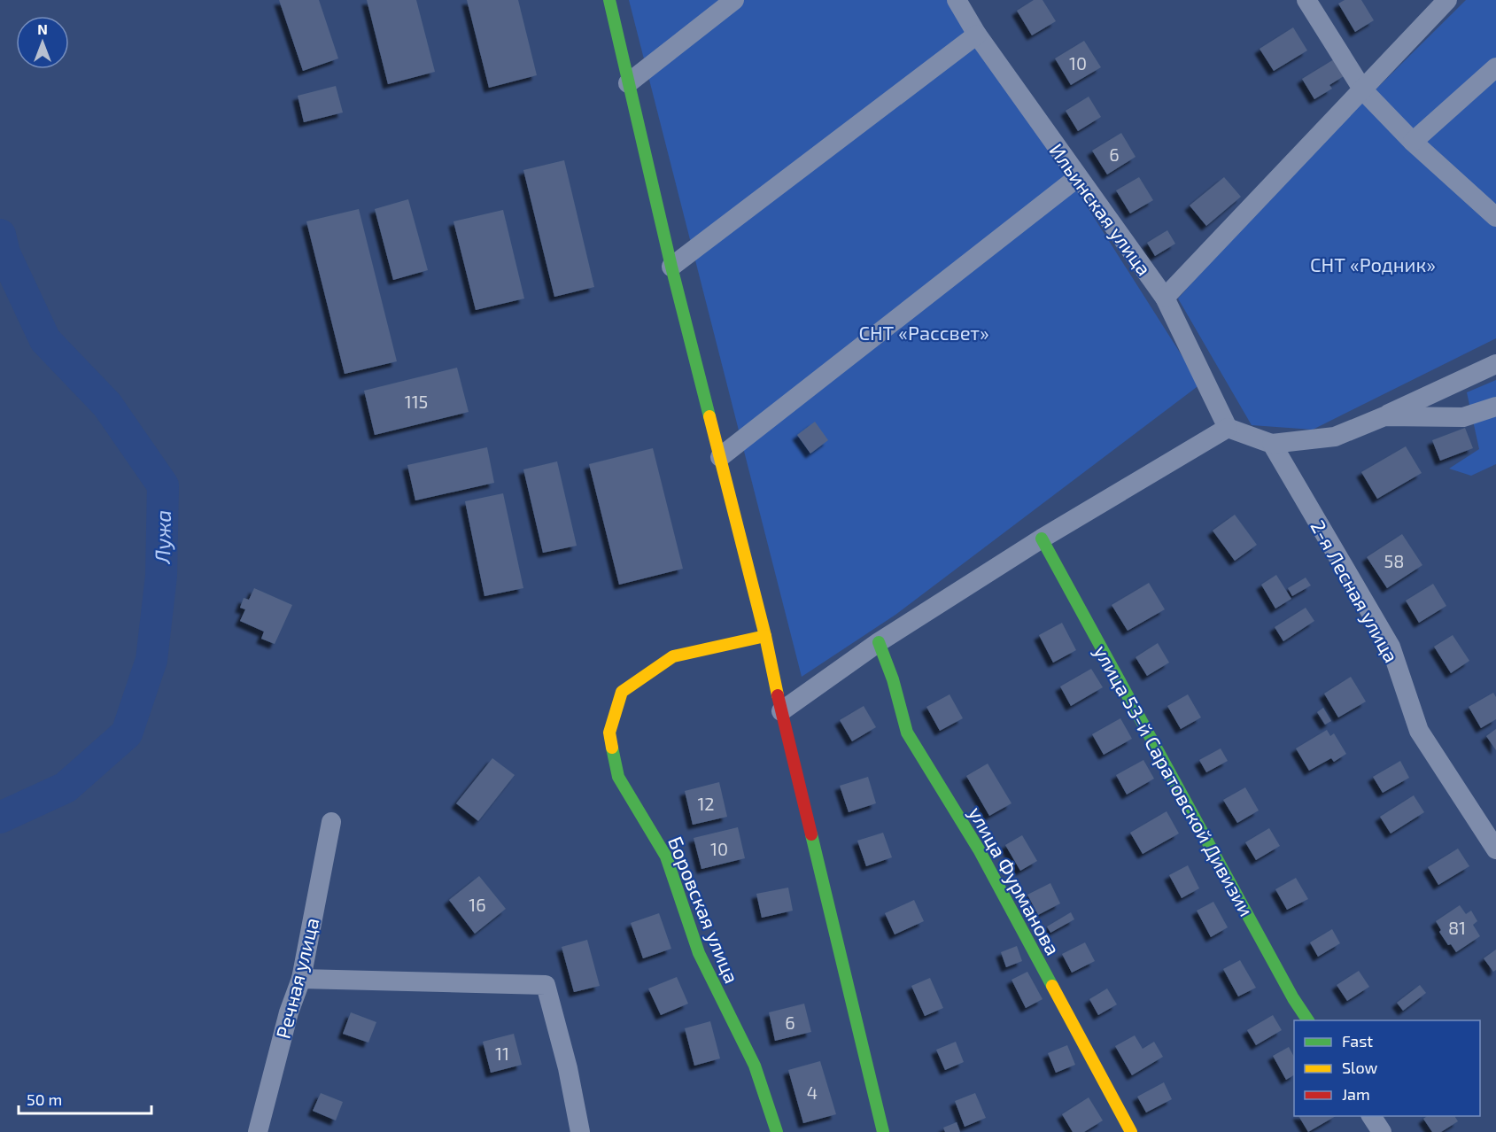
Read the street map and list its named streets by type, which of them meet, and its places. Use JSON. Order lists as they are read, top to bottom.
{
  "streets": {
    "street": [
      "Ильинская улица",
      "2-я Лесная улица",
      "улица 53-й Саратовской Дивизии",
      "улица Фурманова",
      "Боровская улица",
      "Речная улица"
    ]
  },
  "water": ["Лужа"],
  "parks": ["СНТ «Родник»", "СНТ «Рассвет»"],
  "house_numbers": [
    "10",
    "6",
    "115",
    "58",
    "12",
    "10",
    "16",
    "81",
    "6",
    "11",
    "4"
  ],
  "legend": ["Fast", "Slow", "Jam"],
  "scale_bar": "50 m",
  "north": "top"
}
